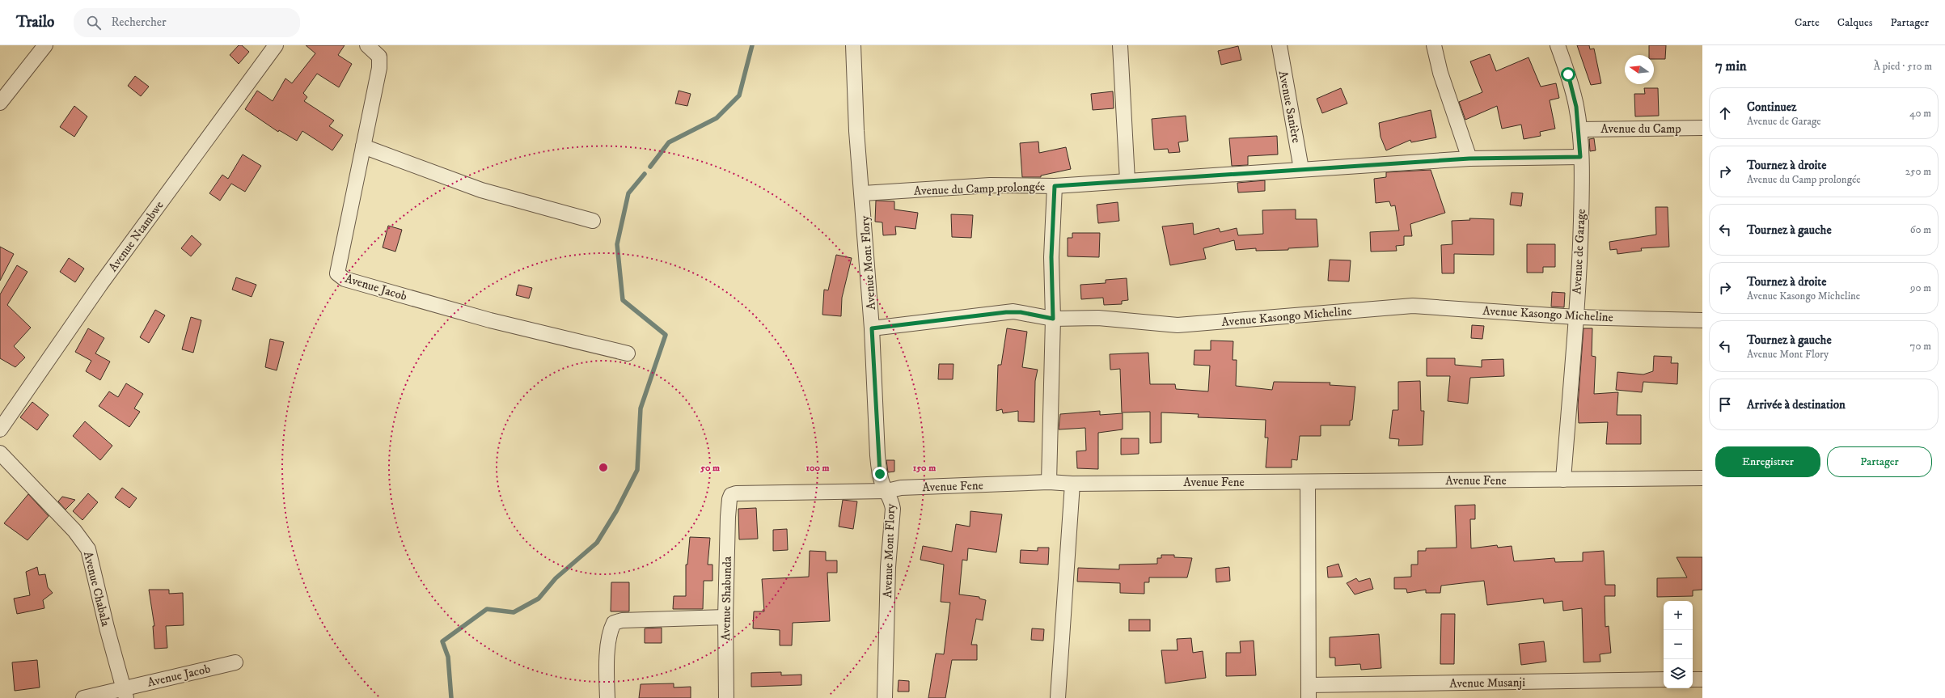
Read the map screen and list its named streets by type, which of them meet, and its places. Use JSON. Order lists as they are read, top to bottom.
{
  "streets": {
    "street": [
      "Avenue Sanière",
      "Avenue du Camp",
      "Avenue du Camp prolongée",
      "Avenue Ntambwe",
      "Avenue de Garage",
      "Avenue Mont Flory",
      "Avenue Jacob",
      "Avenue Kasongo Micheline",
      "Avenue Fene",
      "Avenue Chabala",
      "Avenue Shabunda",
      "Avenue Musanji"
    ]
  },
  "crossings": [
    ["Avenue Sanière", "Avenue du Camp prolongée"],
    ["Avenue du Camp", "Avenue de Garage"],
    ["Avenue du Camp prolongée", "Avenue de Garage"],
    ["Avenue du Camp prolongée", "Avenue Mont Flory"],
    ["Avenue de Garage", "Avenue Kasongo Micheline"],
    ["Avenue de Garage", "Avenue Fene"],
    ["Avenue Mont Flory", "Avenue Kasongo Micheline"],
    ["Avenue Mont Flory", "Avenue Fene"],
    ["Avenue Jacob", "Avenue Chabala"],
    ["Avenue Fene", "Avenue Shabunda"]
  ],
  "north": "left",
  "page": {
    "header": "Trailo",
    "search": "Rechercher",
    "nav": ["Carte", "Calques", "Partager"],
    "heading": ["7 min", "À pied · 510 m"],
    "list": [
      ["Continuez", "Avenue de Garage", "40 m"],
      ["Tournez à droite", "Avenue du Camp prolongée", "250 m"],
      ["Tournez à gauche", "60 m"],
      ["Tournez à droite", "Avenue Kasongo Micheline", "90 m"],
      ["Tournez à gauche", "Avenue Mont Flory", "70 m"],
      "Arrivée à destination"
    ],
    "buttons": ["Enregistrer", "Partager"],
    "map_buttons": ["+", "−"]
  },
  "rings": ["50 m", "100 m", "150 m"]
}
